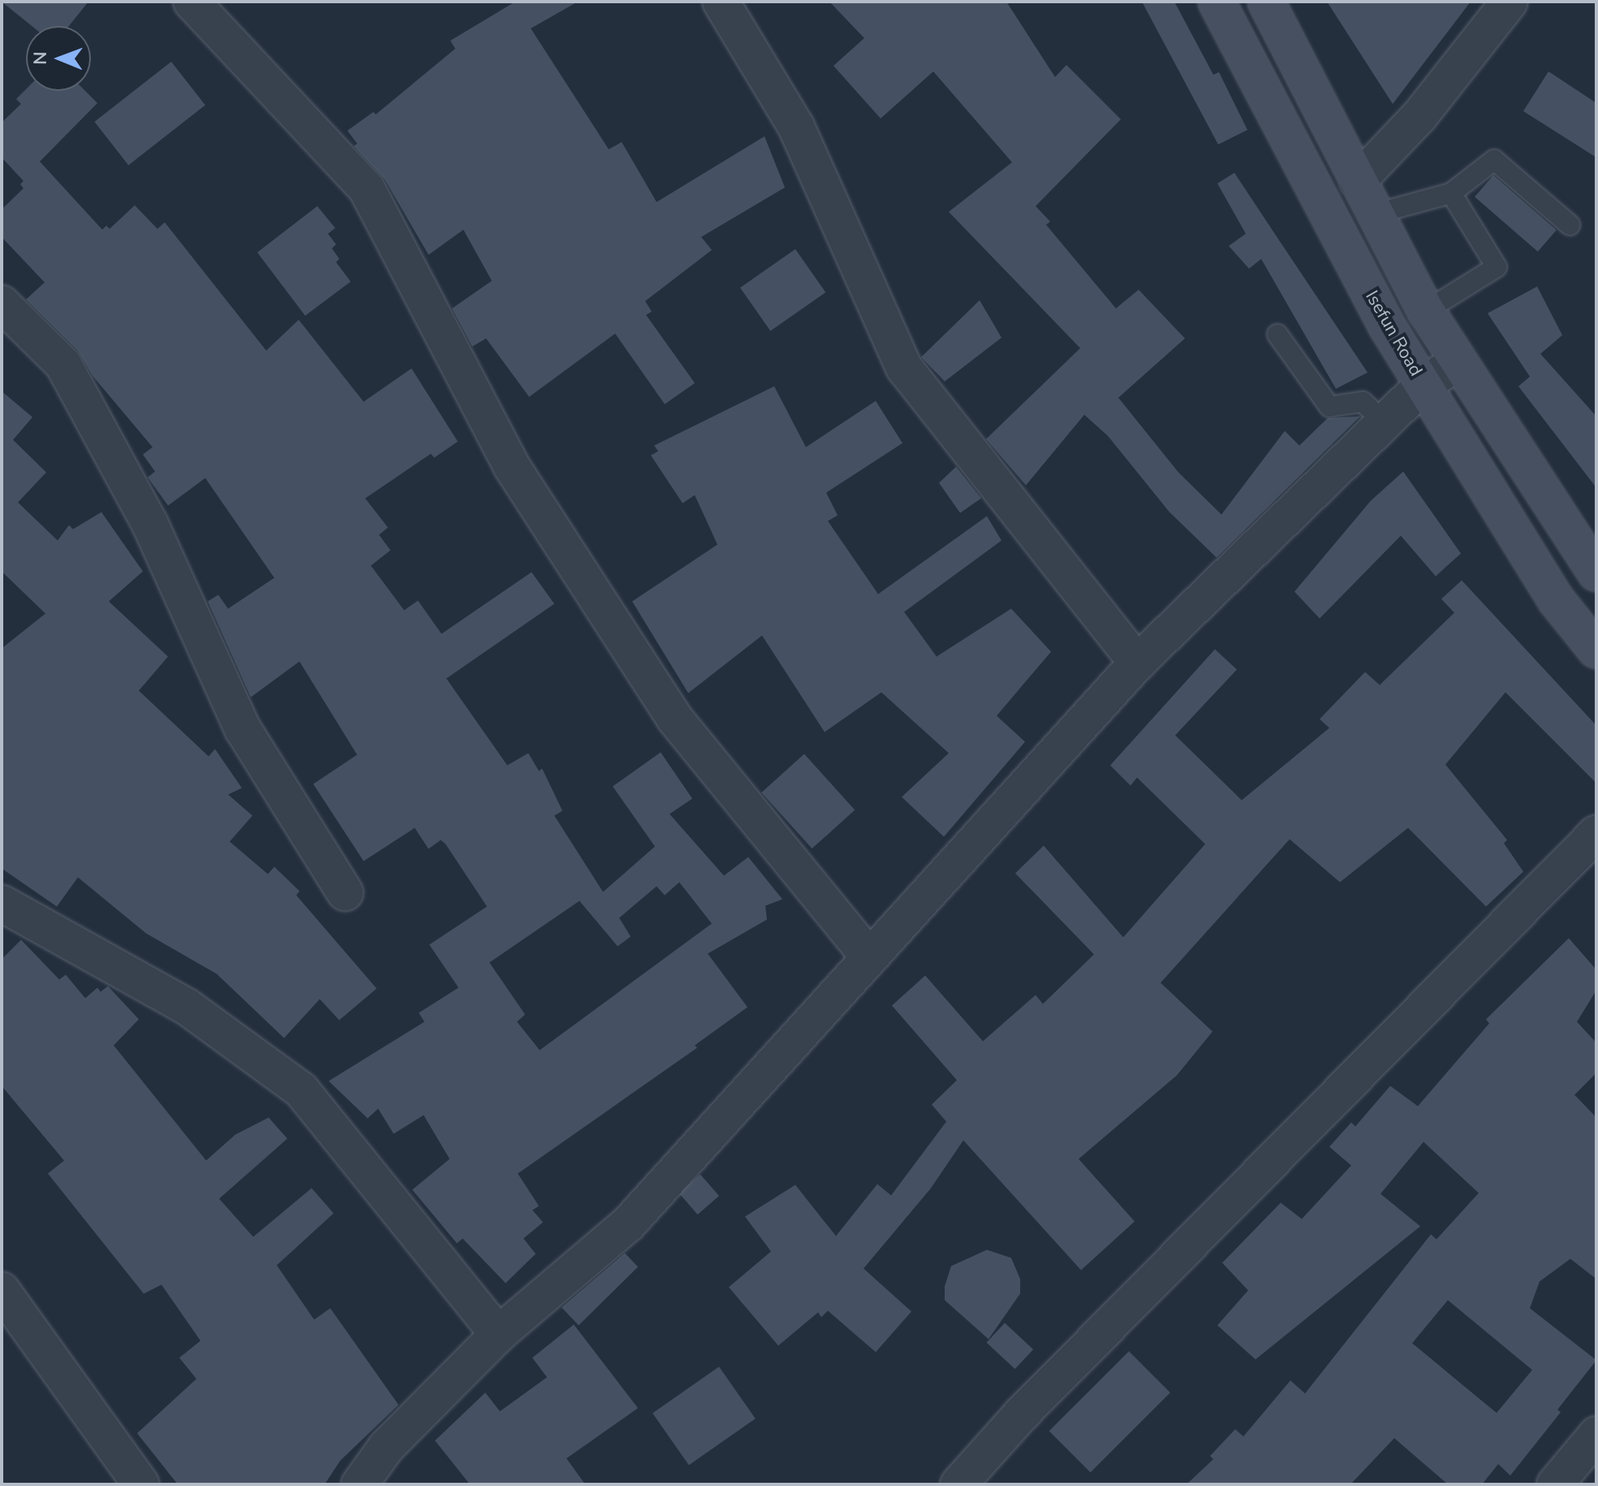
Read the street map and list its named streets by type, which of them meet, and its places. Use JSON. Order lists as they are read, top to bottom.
{
  "streets": {
    "street": ["Isefun Road"]
  },
  "north": "left"
}
